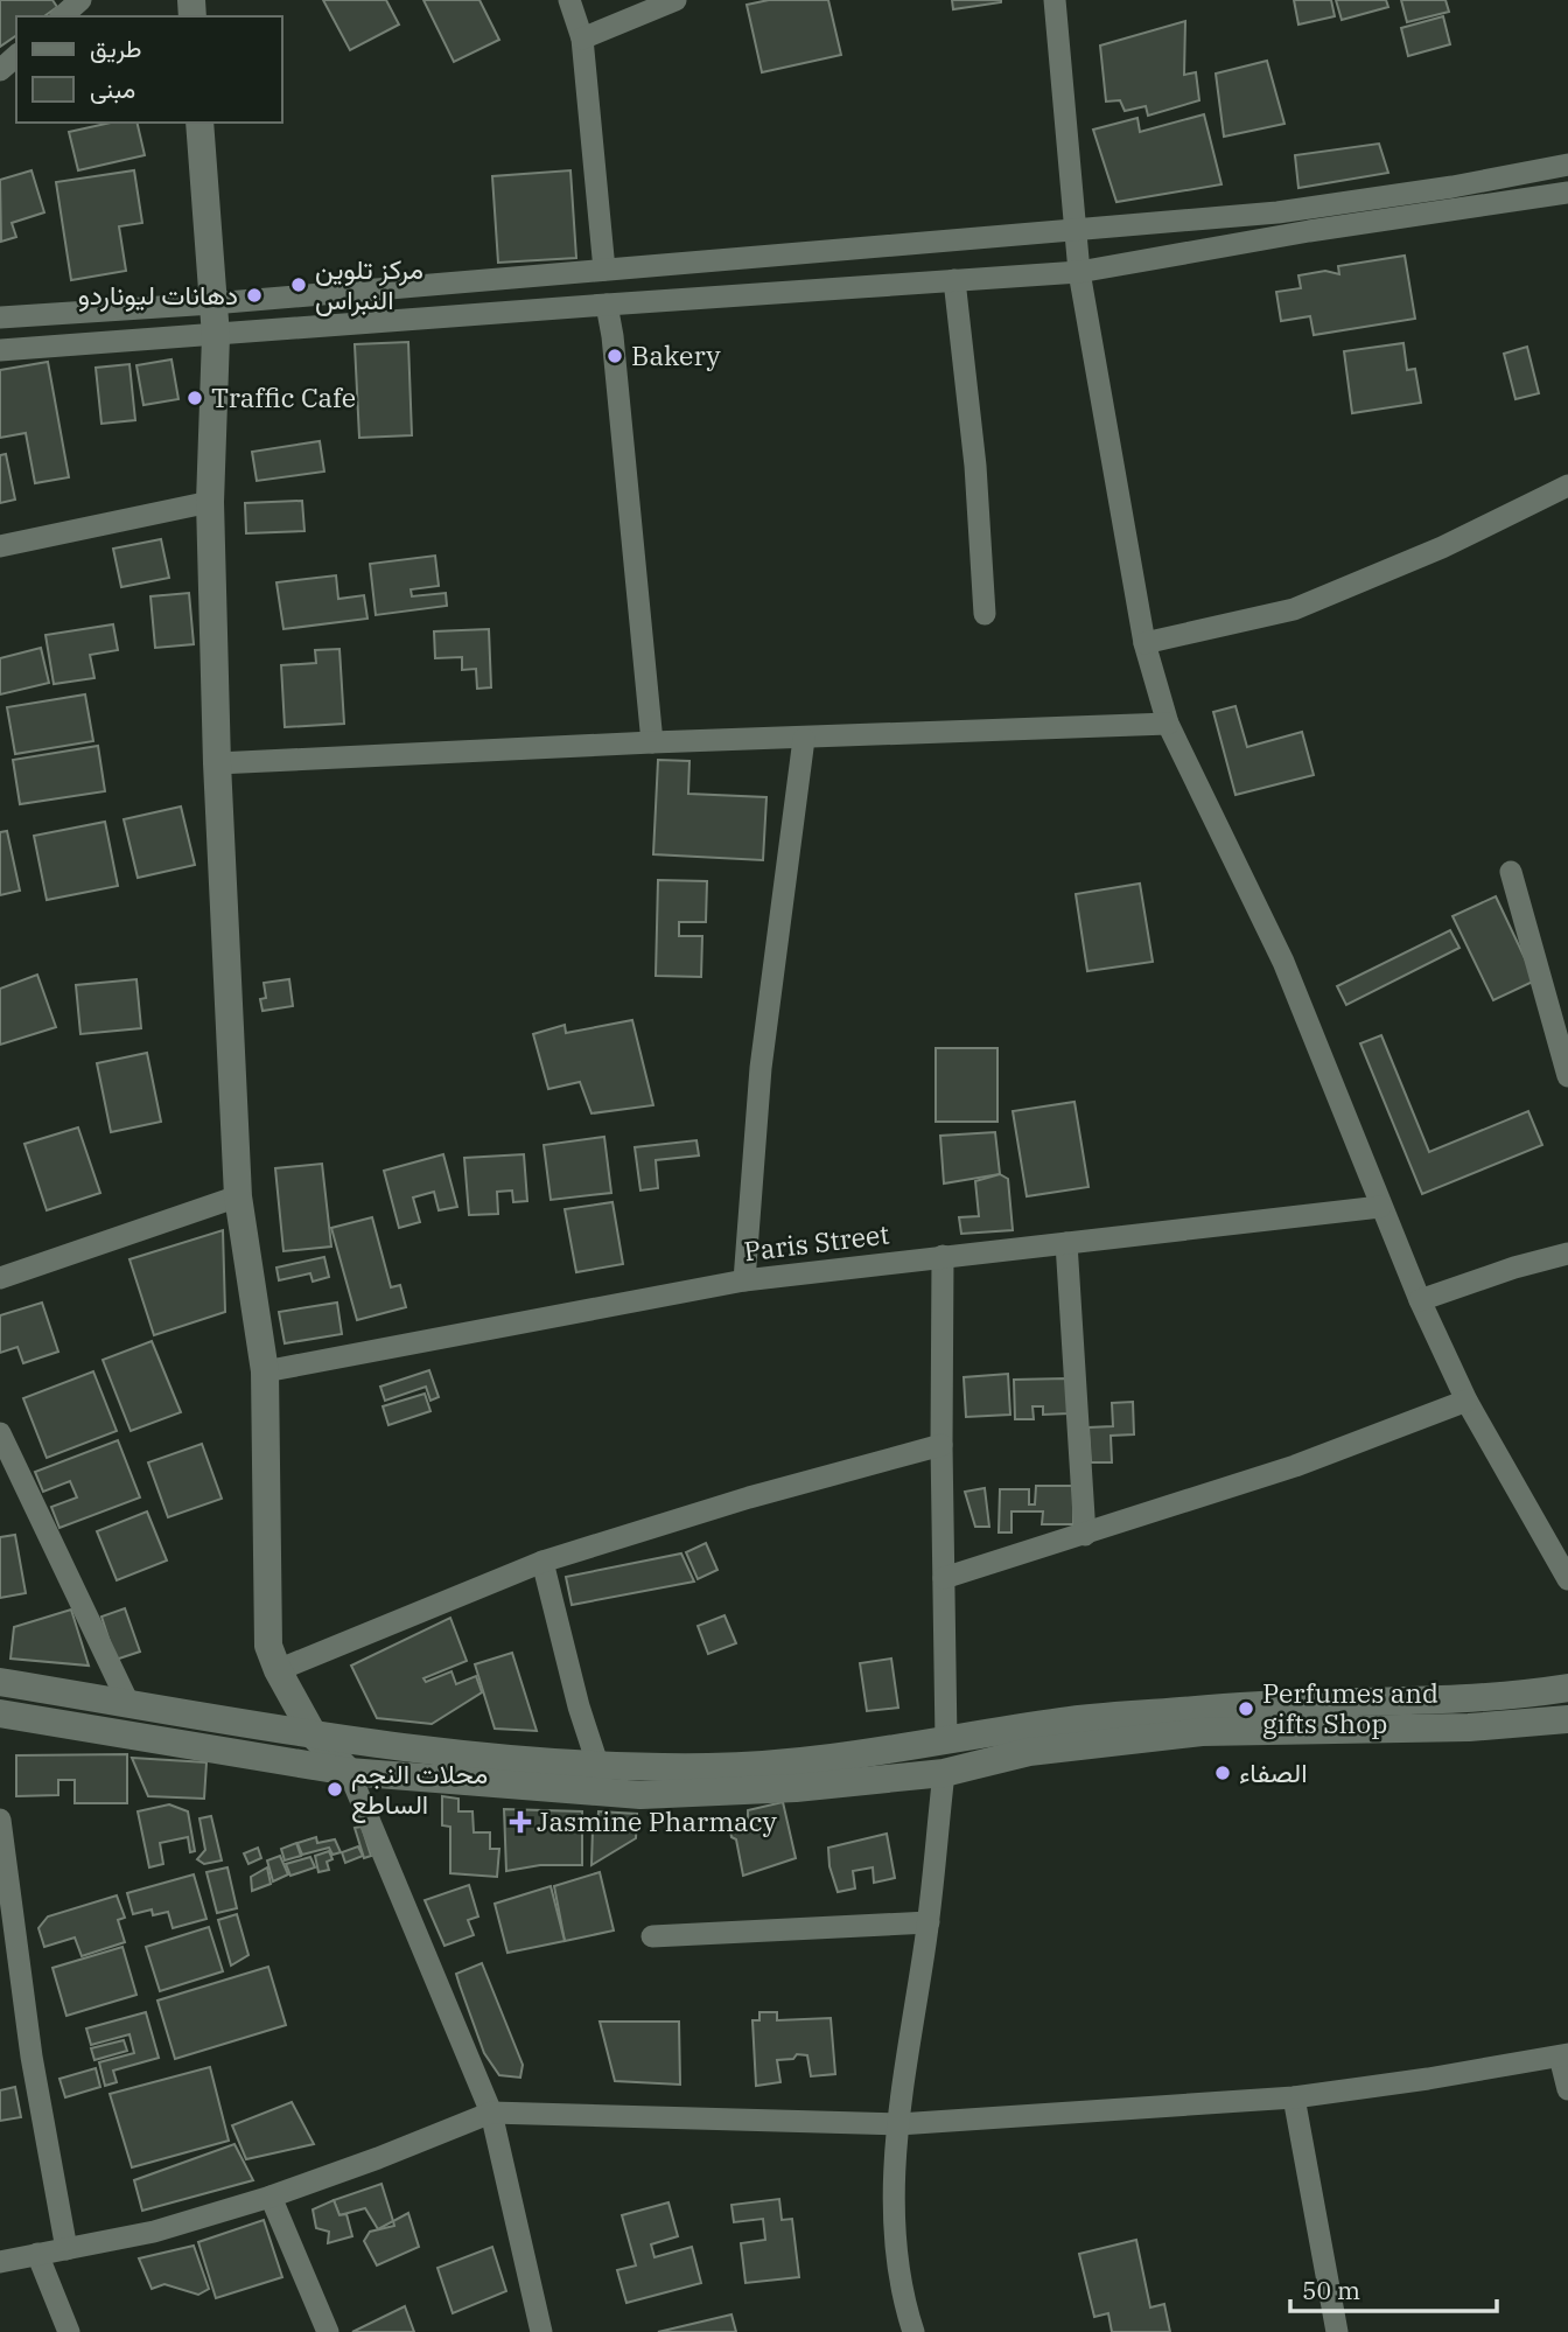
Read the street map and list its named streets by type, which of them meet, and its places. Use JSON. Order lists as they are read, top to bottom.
{
  "streets": {
    "street": ["Paris Street"]
  },
  "places": {
    "other": [
      "مركز تلوين النبراس",
      "دهانات ليوناردو",
      "Bakery",
      "Traffic Cafe",
      "Perfumes and gifts Shop",
      "الصفاء",
      "محلات النجم الساطع"
    ],
    "health": ["Jasmine Pharmacy"]
  },
  "legend": ["طريق", "مبنى"],
  "scale_bar": "50 m"
}
